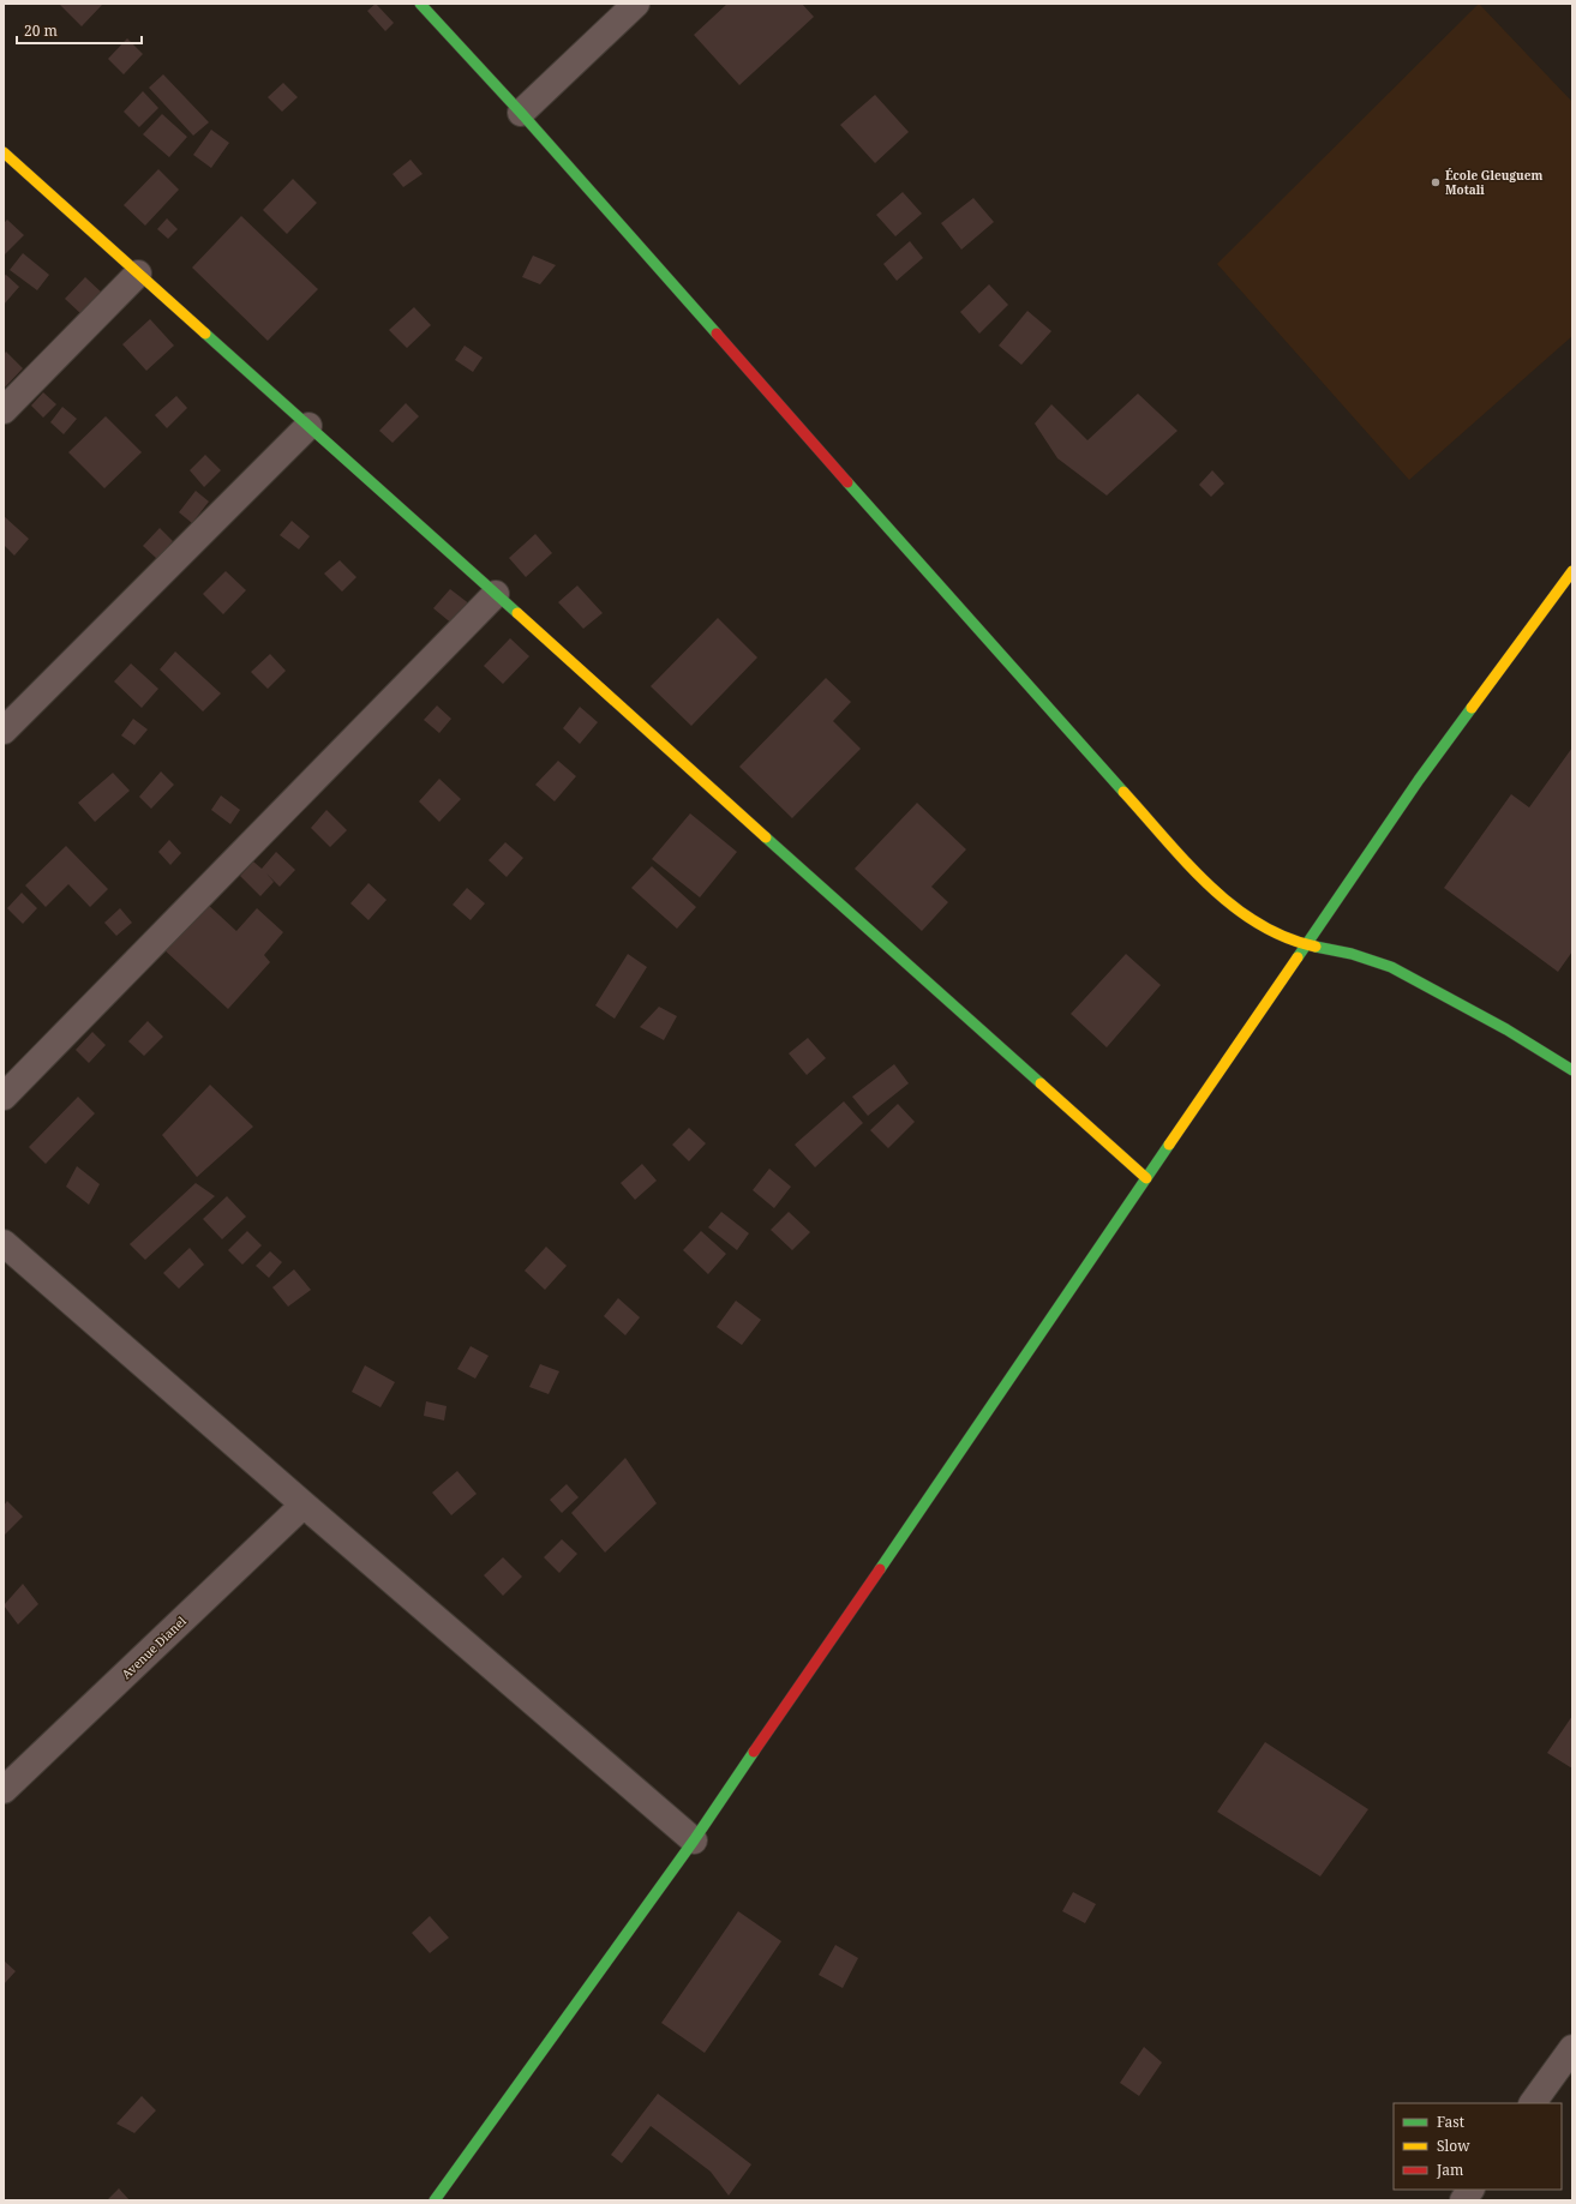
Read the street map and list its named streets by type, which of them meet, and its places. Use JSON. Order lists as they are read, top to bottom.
{
  "streets": {
    "street": ["Avenue Dianel"]
  },
  "places": ["École Gleuguem Motali"],
  "legend": ["Fast", "Slow", "Jam"],
  "scale_bar": "20 m"
}
